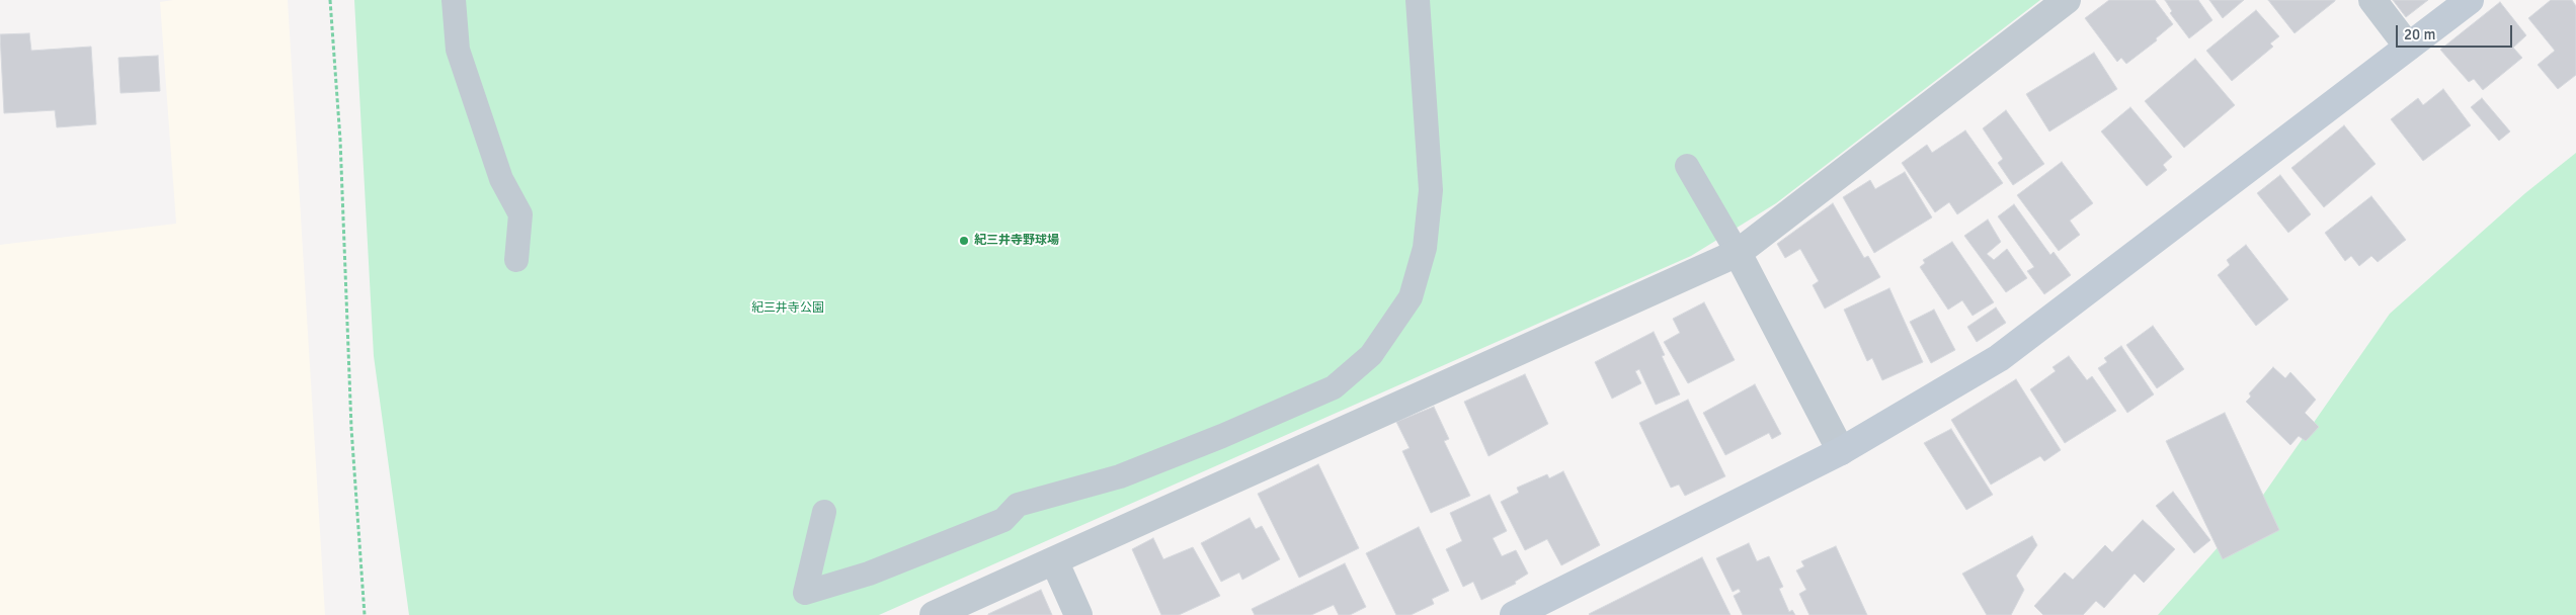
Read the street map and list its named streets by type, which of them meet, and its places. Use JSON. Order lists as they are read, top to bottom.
{
  "parks": ["紀三井寺公園"],
  "places": ["紀三井寺野球場"],
  "scale_bar": "20 m"
}
